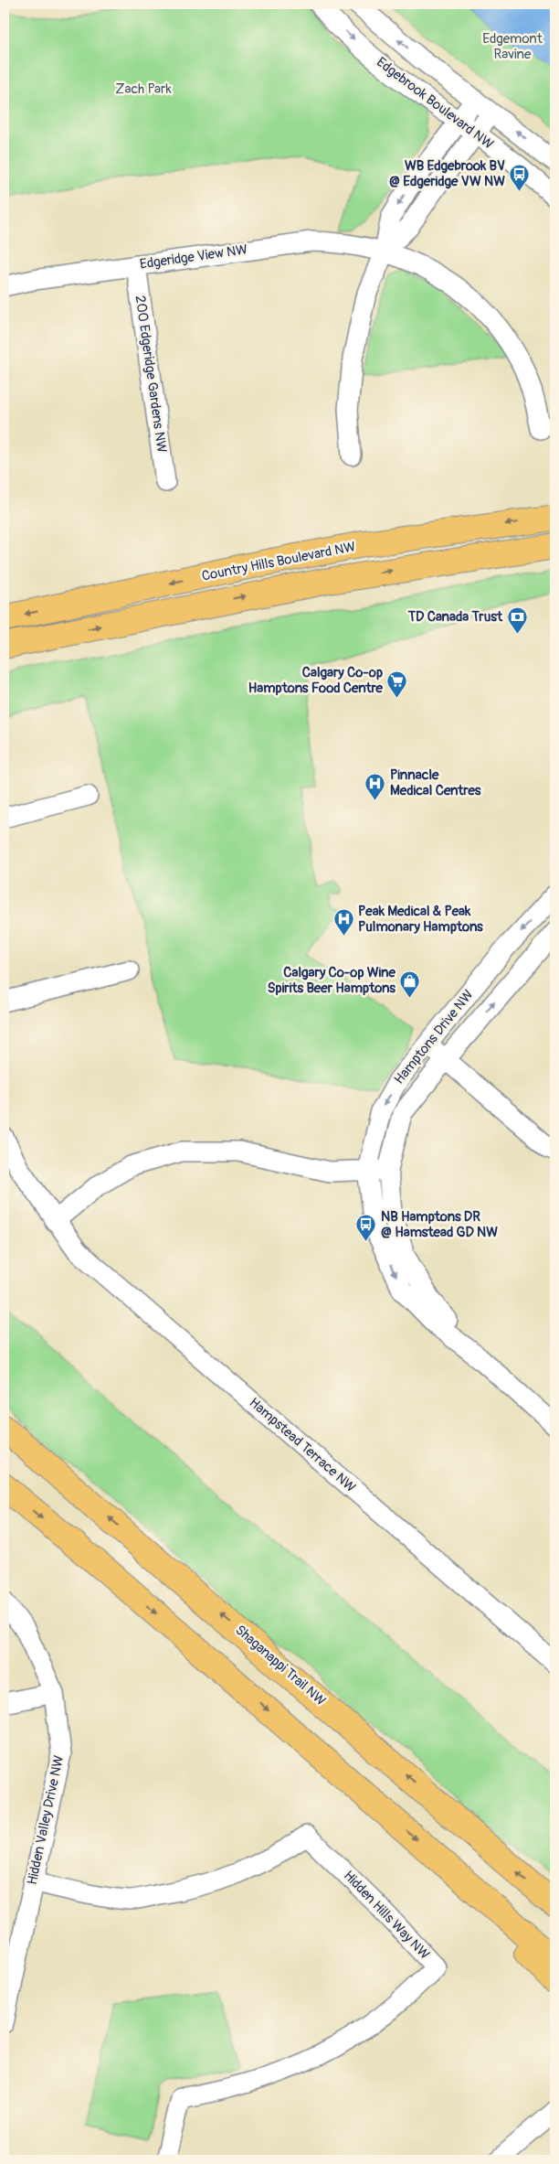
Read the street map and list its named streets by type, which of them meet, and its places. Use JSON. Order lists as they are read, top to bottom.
{
  "streets": {
    "main road": ["Country Hills Boulevard NW", "Shaganappi Trail NW"],
    "street": [
      "Edgebrook Boulevard NW",
      "Edgeridge View NW",
      "200 Edgeridge Gardens NW",
      "Hamptons Drive NW",
      "Hampstead Terrace NW",
      "Hidden Valley Drive NW",
      "Hidden Hills Way NW"
    ]
  },
  "crossings": [
    ["Edgeridge View NW", "200 Edgeridge Gardens NW"],
    ["Hidden Valley Drive NW", "Hidden Hills Way NW"]
  ],
  "parks": ["Edgemont Ravine", "Zach Park"],
  "places": {
    "bus stop": ["WB Edgebrook BV @ Edgeridge VW NW", "NB Hamptons DR @ Hamstead GD NW"],
    "bank": ["TD Canada Trust"],
    "supermarket": ["Calgary Co-op Hamptons Food Centre"],
    "hospital": ["Pinnacle Medical Centres", "Peak Medical & Peak Pulmonary Hamptons"],
    "shop": ["Calgary Co-op Wine Spirits Beer Hamptons"]
  }
}
